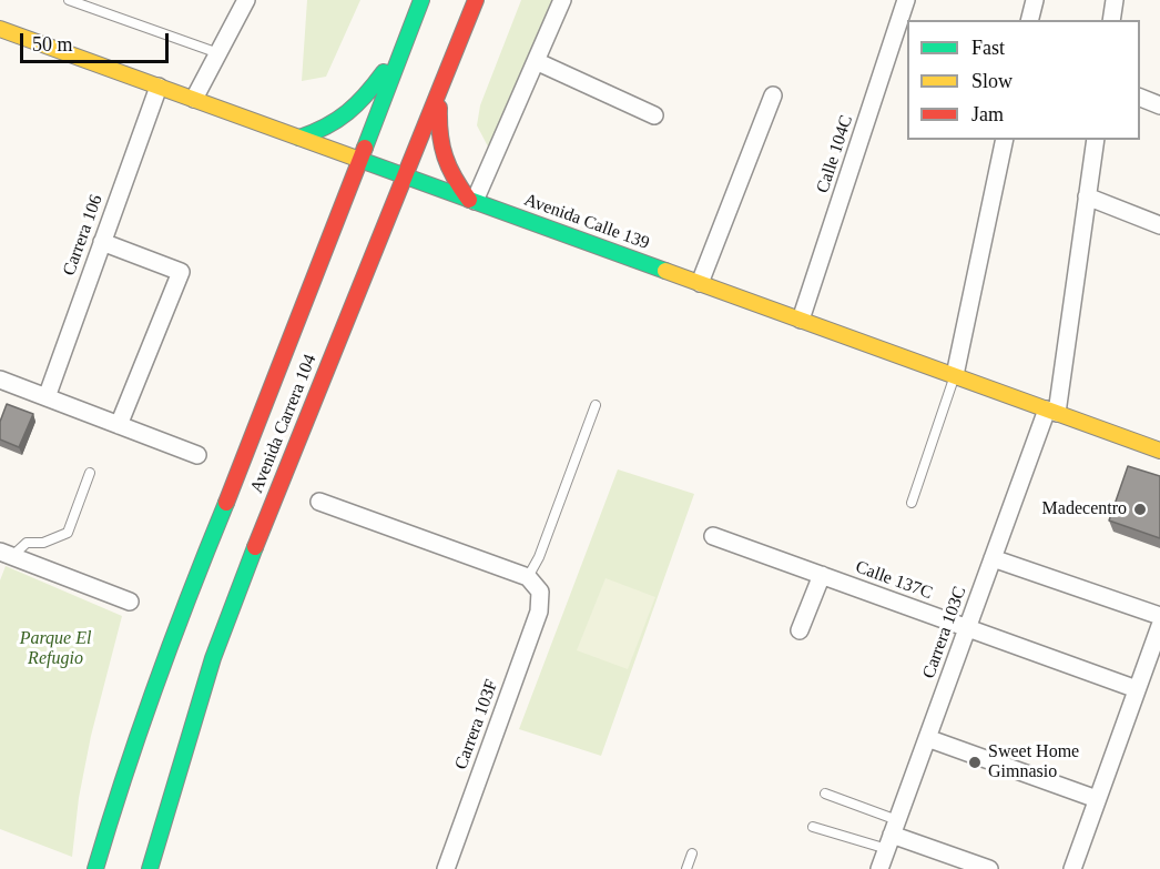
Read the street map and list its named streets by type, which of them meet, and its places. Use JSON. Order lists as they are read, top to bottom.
{
  "streets": {
    "main road": ["Avenida Calle 139", "Avenida Carrera 104"],
    "street": [
      "Calle 104C",
      "Carrera 106",
      "Calle 137C",
      "Carrera 103C",
      "Carrera 103F"
    ]
  },
  "crossings": [
    ["Calle 104C", "Avenida Calle 139"],
    ["Avenida Calle 139", "Carrera 106"],
    ["Avenida Calle 139", "Avenida Carrera 104"],
    ["Avenida Calle 139", "Carrera 103C"],
    ["Calle 137C", "Carrera 103C"]
  ],
  "parks": ["Parque El Refugio"],
  "places": ["Madecentro", "Sweet Home Gimnasio"],
  "legend": ["Fast", "Slow", "Jam"],
  "scale_bar": "50 m"
}
